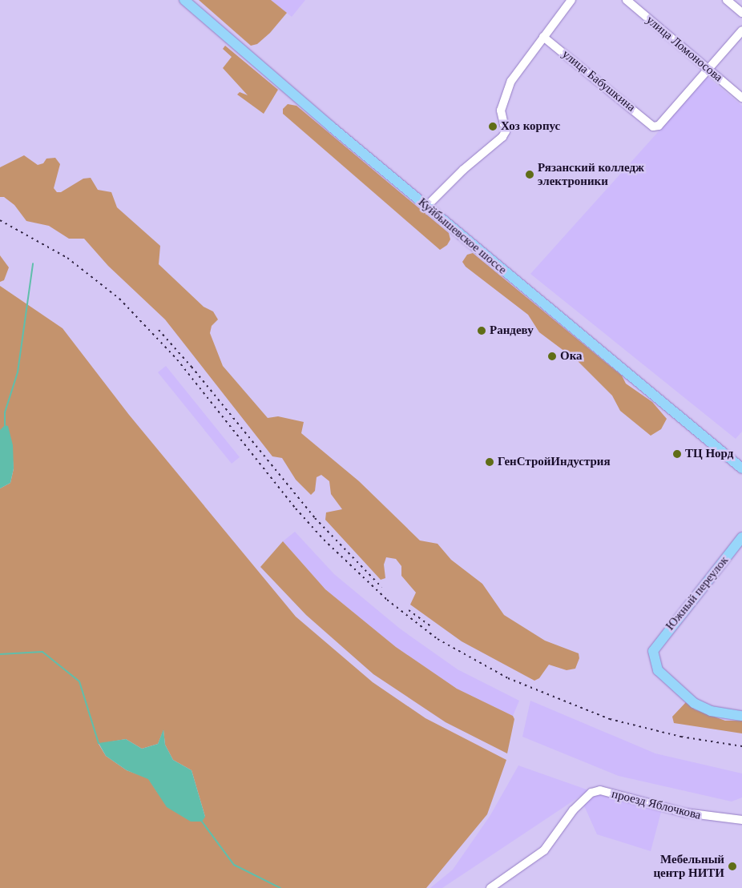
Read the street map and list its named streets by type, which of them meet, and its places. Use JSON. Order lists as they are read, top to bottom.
{
  "streets": {
    "main road": ["Куйбышевское шоссе", "Южный переулок"],
    "street": ["улица Ломоносова", "улица Бабушкина", "проезд Яблочкова"]
  },
  "crossings": [
    ["улица Ломоносова", "улица Бабушкина"]
  ],
  "places": [
    "Хоз корпус",
    "Рязанский колледж электроники",
    "Рандеву",
    "Ока",
    "ТЦ Норд",
    "ГенСтройИндустрия",
    "Мебельный центр НИТИ"
  ]
}
